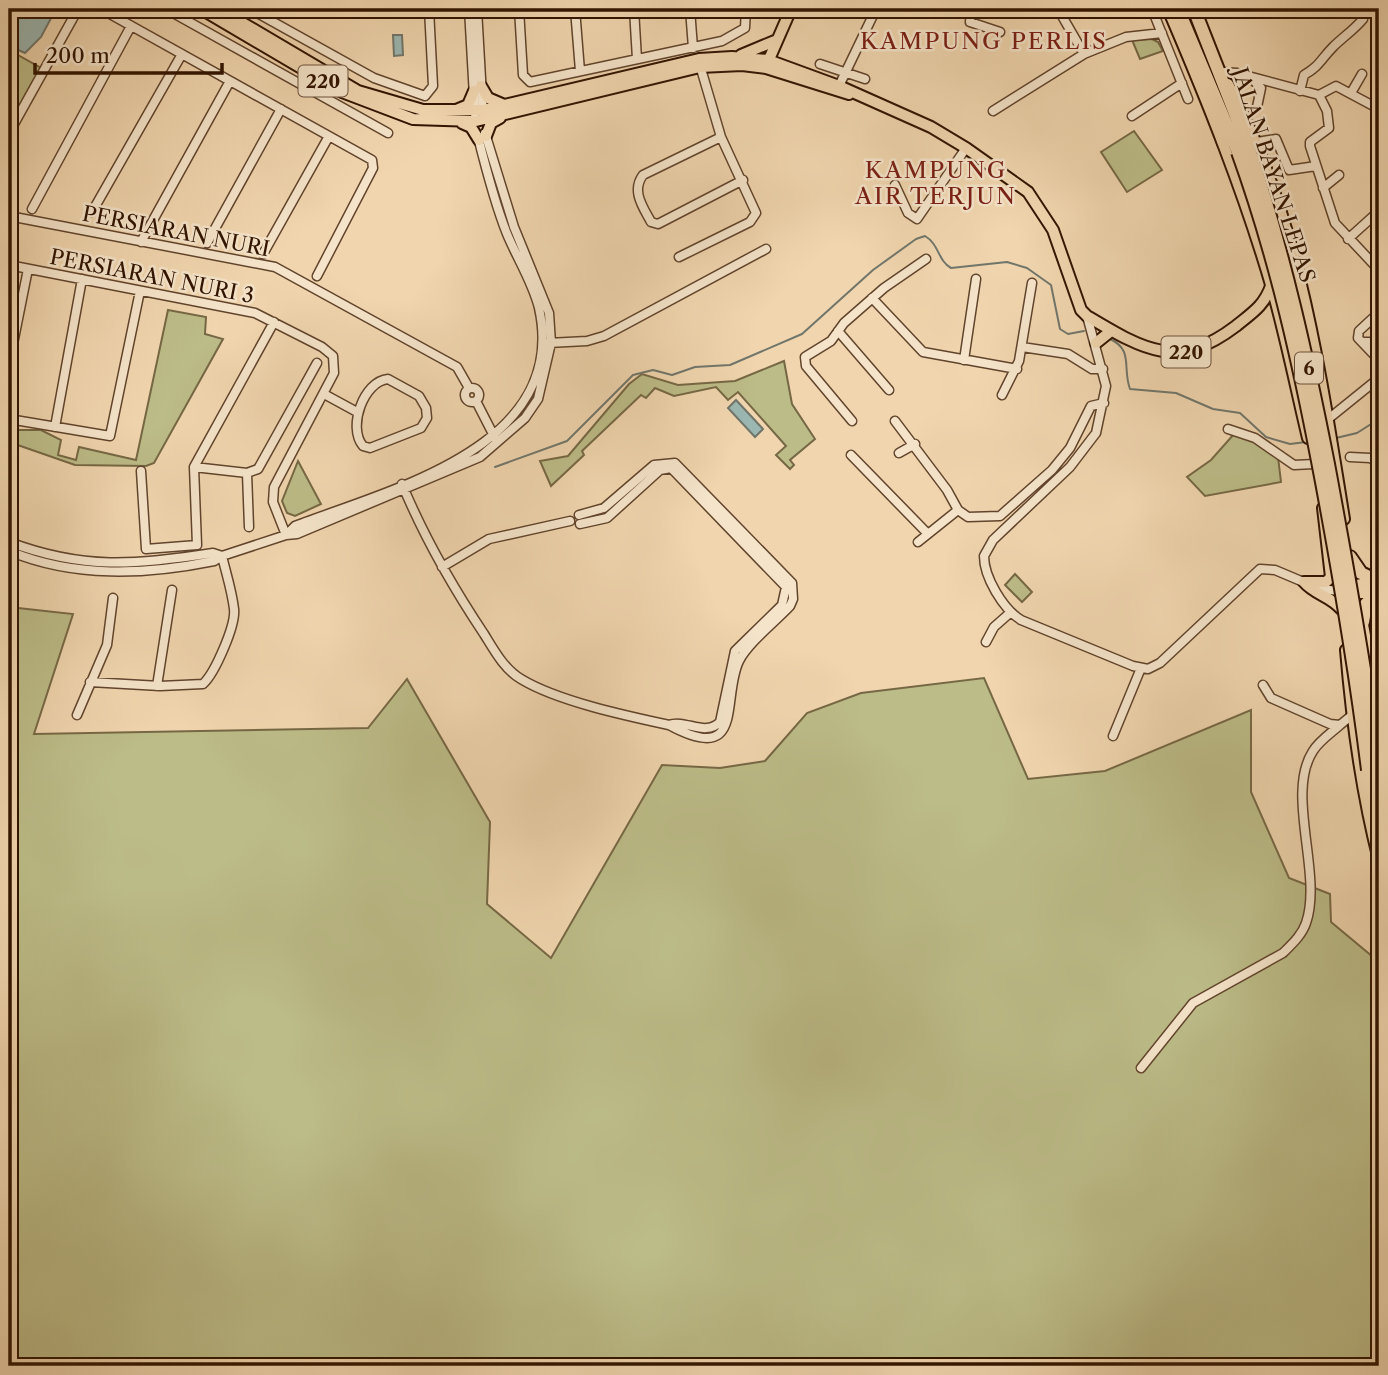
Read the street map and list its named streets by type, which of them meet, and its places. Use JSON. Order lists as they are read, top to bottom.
{
  "streets": {
    "highway": ["JALAN BAYAN LEPAS", "6"],
    "main road": ["220"],
    "street": ["PERSIARAN NURI", "PERSIARAN NURI 3"]
  },
  "crossings": [
    ["220", "JALAN BAYAN LEPAS"],
    ["JALAN BAYAN LEPAS", "6"]
  ],
  "districts": ["KAMPUNG PERLIS", "KAMPUNG AIR TERJUN"],
  "scale_bar": "200 m"
}
